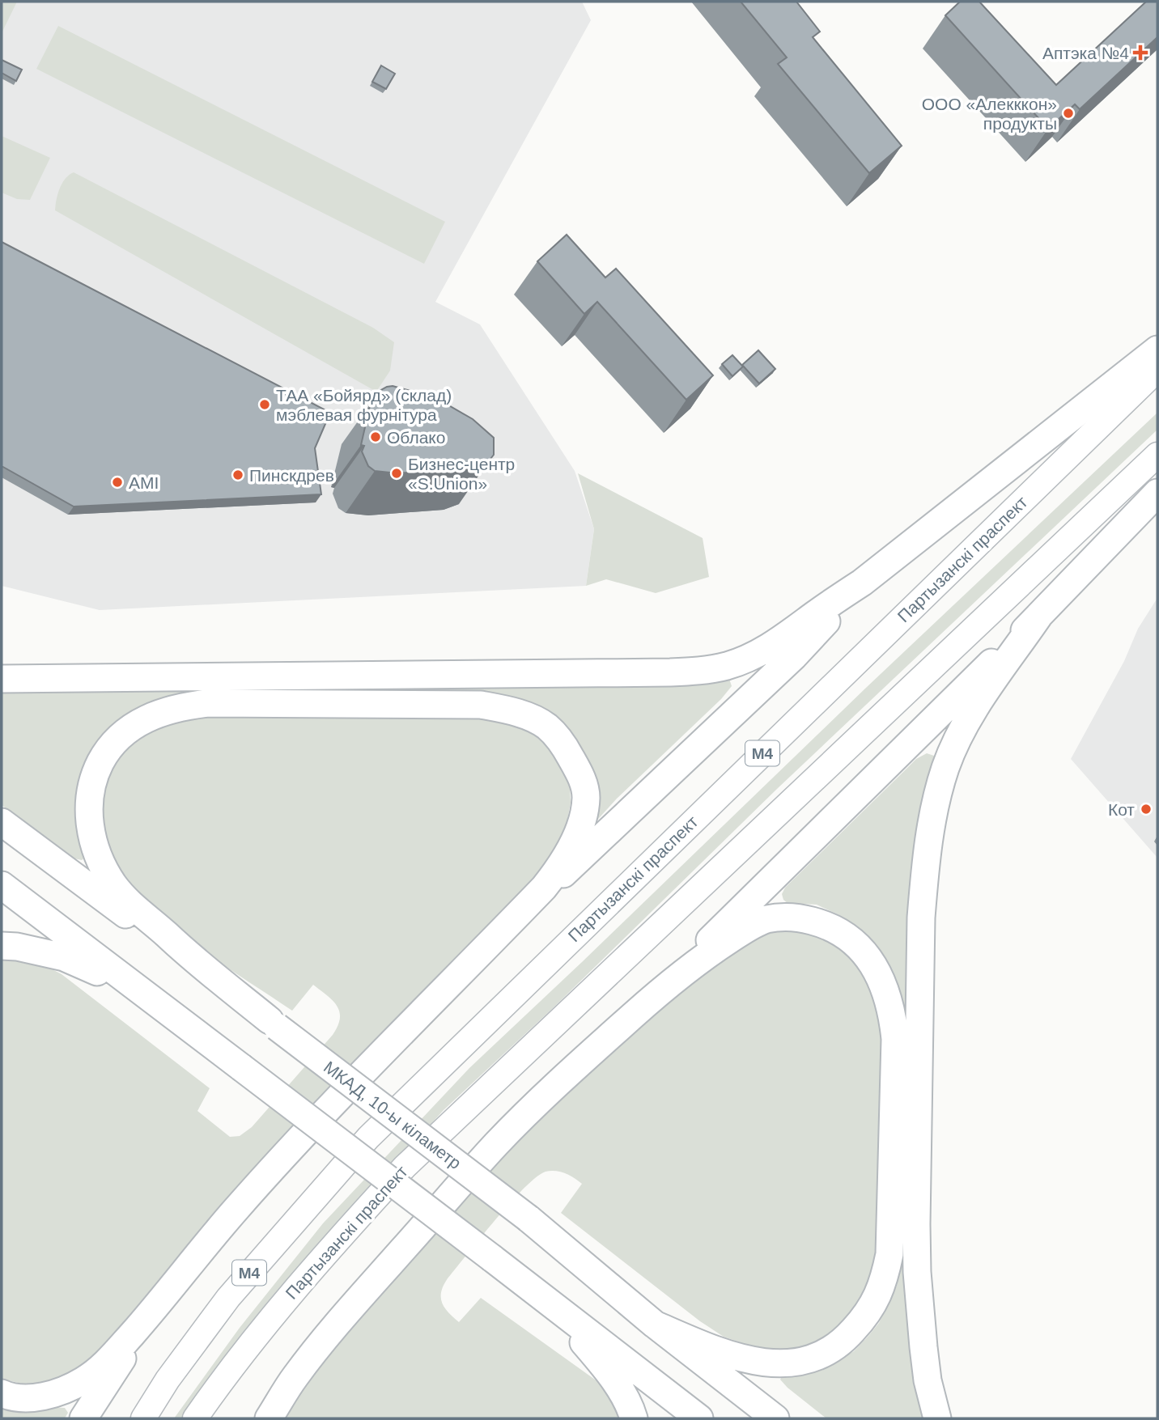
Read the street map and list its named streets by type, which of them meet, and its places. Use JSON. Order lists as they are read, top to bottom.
{
  "streets": {
    "highway": ["МКАД, 10-ы кіламетр"],
    "main road": ["Партызанскі праспект", "М4"]
  },
  "places": {
    "health": ["Аптэка №4"],
    "other": [
      "ООО «Алекккон» продукты",
      "ТАА «Бойярд» (склад) мэблевая фурнітура",
      "Облако",
      "Бизнес-центр «S.Union»",
      "Пинскдрев",
      "AMI",
      "Кот"
    ]
  }
}
